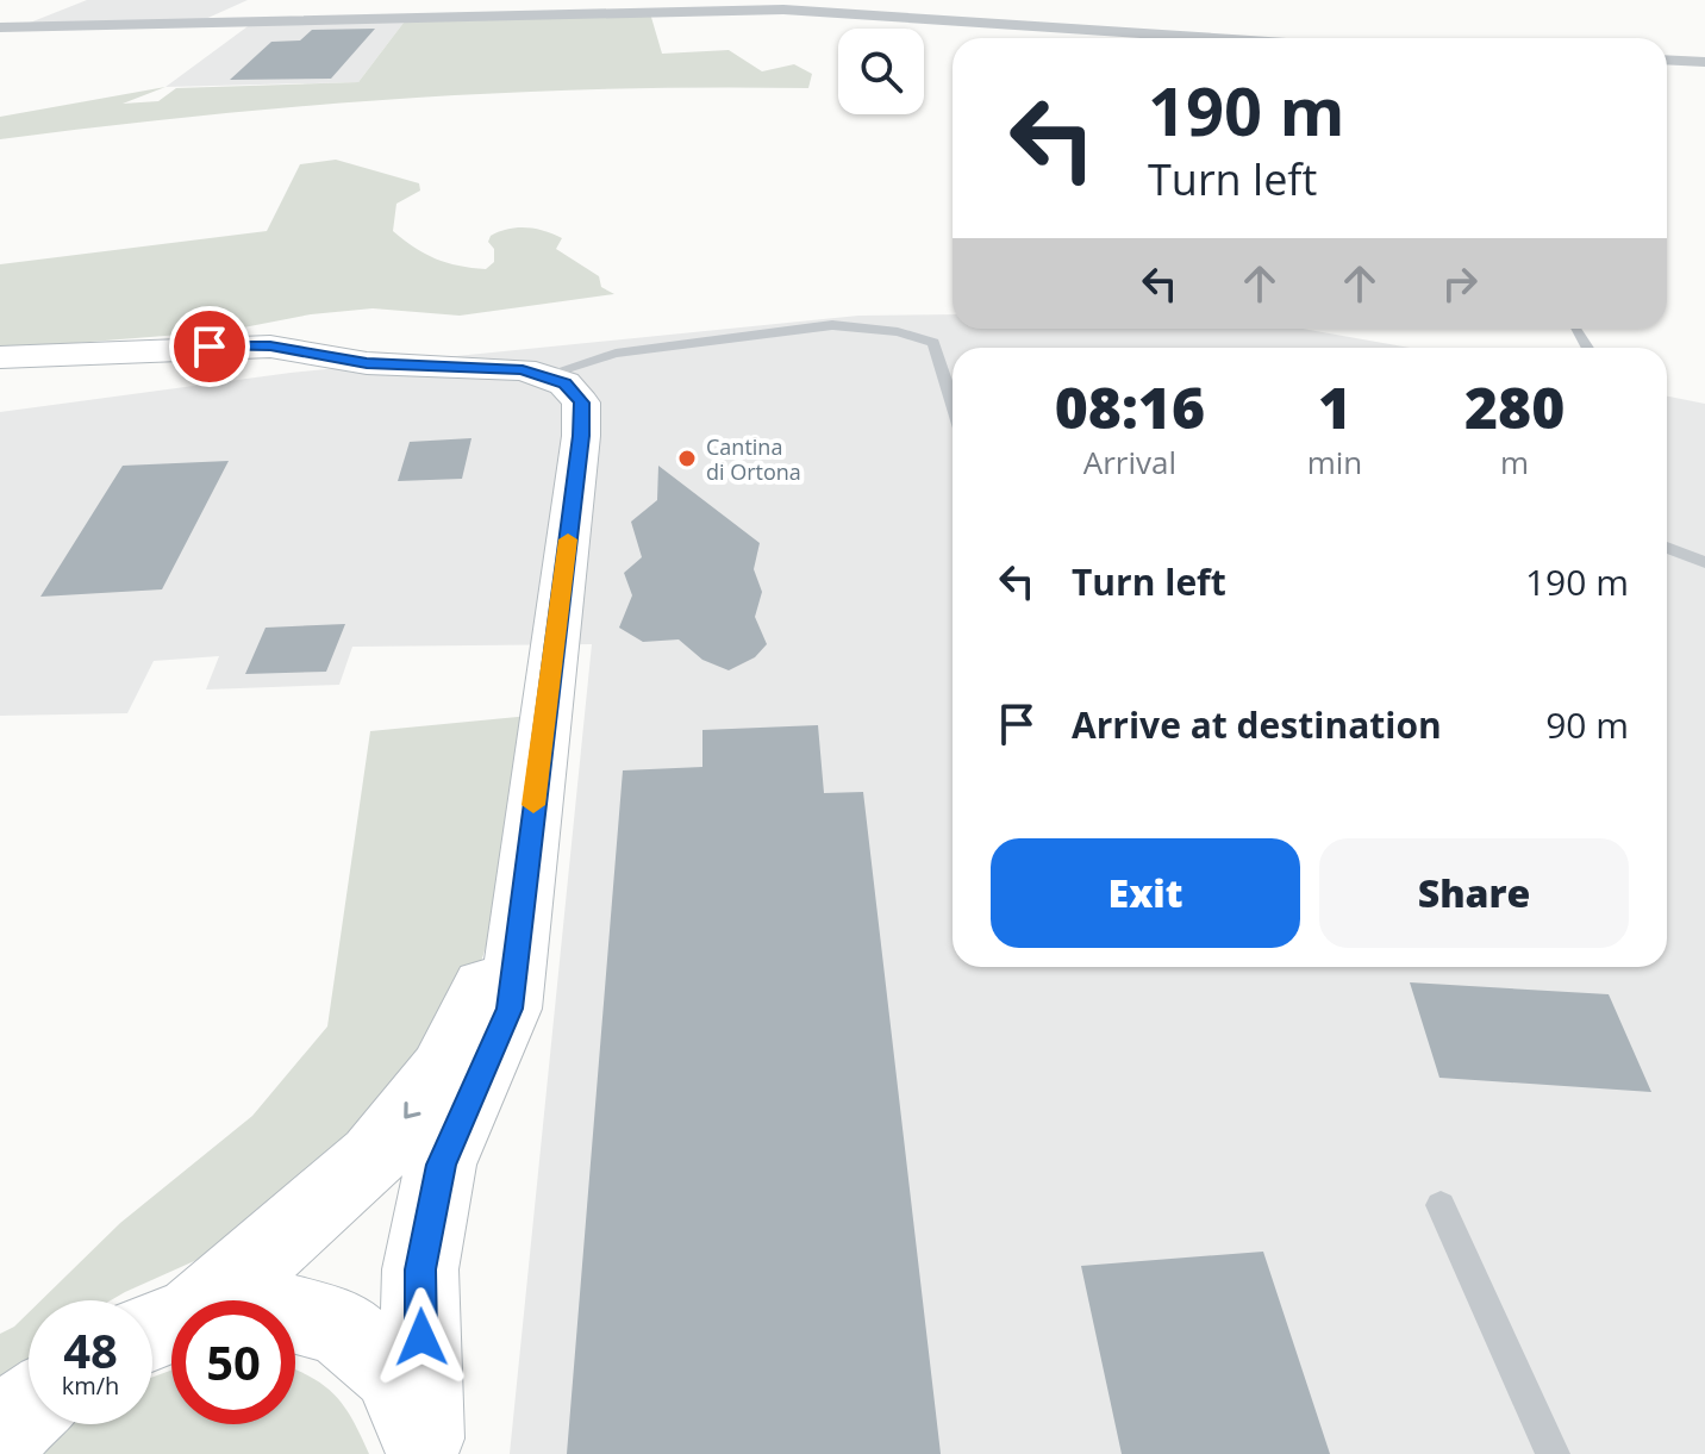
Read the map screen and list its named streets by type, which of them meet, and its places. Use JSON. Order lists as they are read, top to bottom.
{
  "places": ["Cantina di Ortona"],
  "page": {
    "turn": ["190 m", "Turn left"],
    "eta": [
      "08:16",
      "Arrival",
      "1",
      "min",
      "280",
      "m"
    ],
    "list": [
      {
        "name": "Turn left",
        "value": "190 m"
      },
      {
        "name": "Arrive at destination",
        "value": "90 m"
      }
    ],
    "buttons": ["Exit", "Share"],
    "speed": "48 km/h",
    "limit": "50"
  }
}
